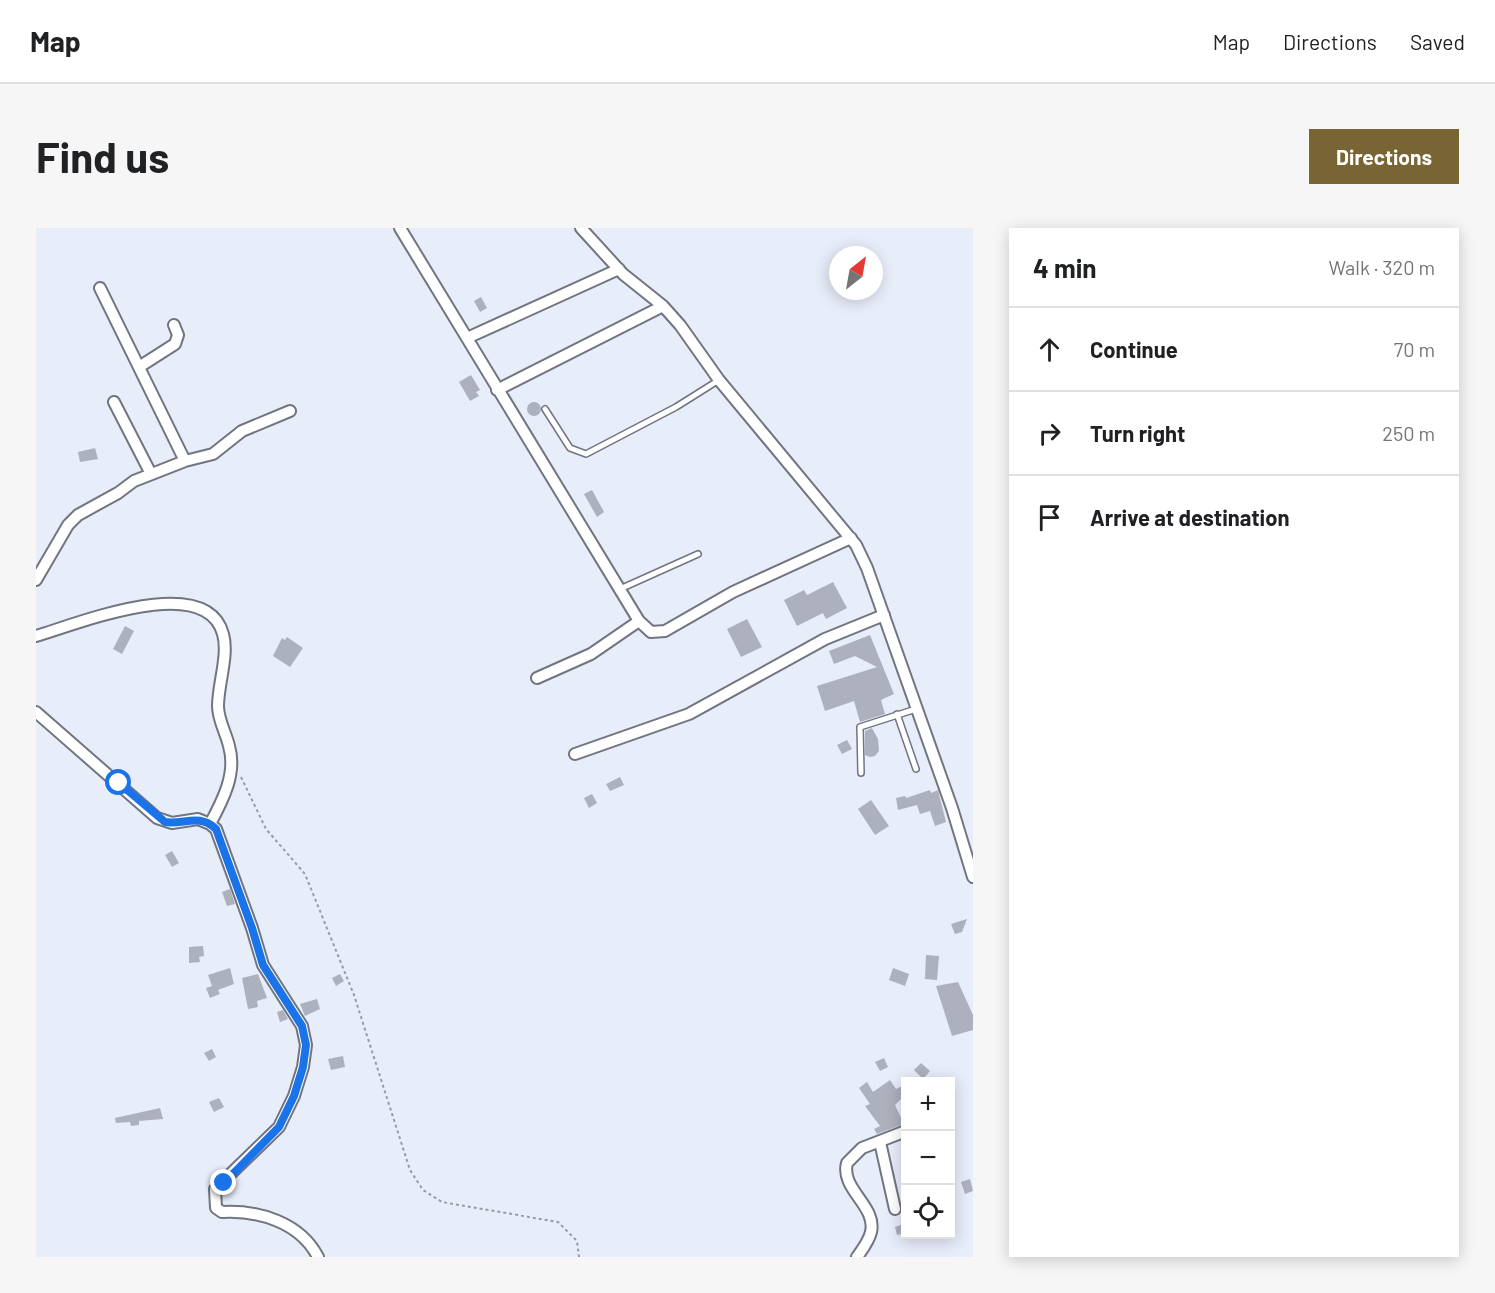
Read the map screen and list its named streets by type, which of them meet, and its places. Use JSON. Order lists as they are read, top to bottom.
{
  "north": "top right",
  "page": {
    "header": "Map",
    "nav": ["Map", "Directions", "Saved"],
    "buttons": "Directions",
    "title": "Find us",
    "heading": ["4 min", "Walk · 320 m"],
    "list": [
      ["Continue", "70 m"],
      ["Turn right", "250 m"],
      "Arrive at destination"
    ],
    "map_buttons": ["+", "−"]
  }
}
